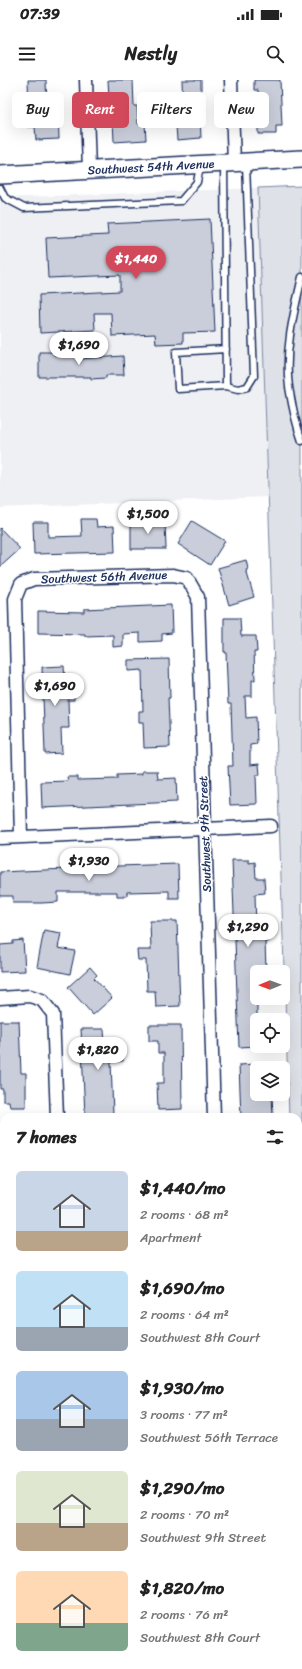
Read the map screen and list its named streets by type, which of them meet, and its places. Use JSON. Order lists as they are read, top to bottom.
{
  "streets": {
    "street": ["Southwest 54th Avenue", "Southwest 56th Avenue", "Southwest 9th Street"]
  },
  "crossings": [
    ["Southwest 56th Avenue", "Southwest 9th Street"]
  ],
  "north": "left",
  "page": {
    "status": "07:39",
    "header": "Nestly",
    "chip": [
      "Buy",
      "Rent",
      "Filters",
      "New"
    ],
    "price": [
      "$1,440",
      "$1,690",
      "$1,500",
      "$1,690",
      "$1,930",
      "$1,290",
      "$1,820"
    ],
    "heading": "7 homes",
    "list": [
      {
        "name": "$1,440/mo",
        "note": "2 rooms · 68 m² · Apartment"
      },
      {
        "name": "$1,690/mo",
        "note": "2 rooms · 64 m² · Southwest 8th Court"
      },
      {
        "name": "$1,930/mo",
        "note": "3 rooms · 77 m² · Southwest 56th Terrace"
      },
      {
        "name": "$1,290/mo",
        "note": "2 rooms · 70 m² · Southwest 9th Street"
      },
      {
        "name": "$1,820/mo",
        "note": "2 rooms · 76 m² · Southwest 8th Court"
      }
    ]
  }
}
